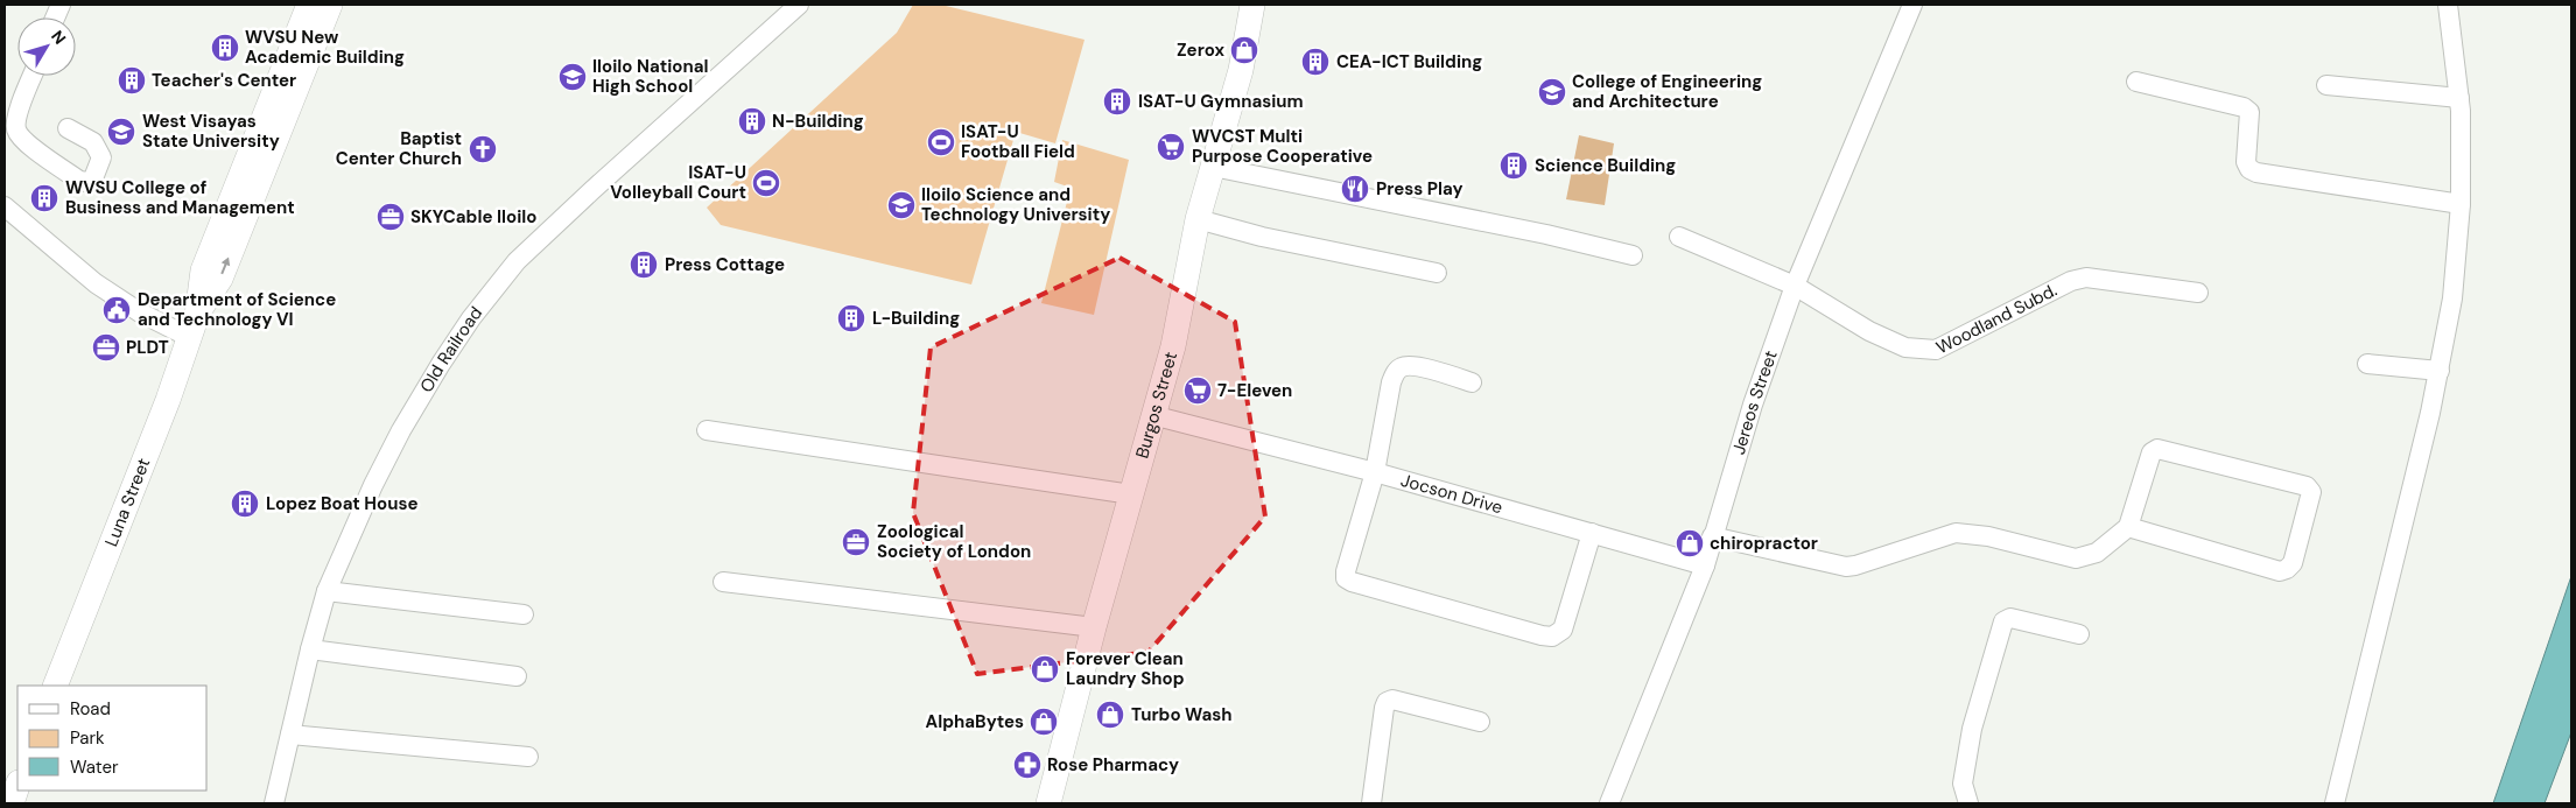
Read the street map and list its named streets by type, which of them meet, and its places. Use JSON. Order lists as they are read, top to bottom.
{
  "streets": {
    "main road": ["Burgos Street", "Luna Street"],
    "street": [
      "Woodland Subd.",
      "Old Railroad",
      "Jereos Street",
      "Jocson Drive"
    ]
  },
  "crossings": [
    ["Woodland Subd.", "Jereos Street"],
    ["Jereos Street", "Jocson Drive"],
    ["Burgos Street", "Jocson Drive"]
  ],
  "places": {
    "building": [
      "WVSU New Academic Building",
      "CEA-ICT Building",
      "Teacher's Center",
      "ISAT-U Gymnasium",
      "N-Building",
      "Science Building",
      "WVSU College of Business and Management",
      "Press Cottage",
      "L-Building",
      "Lopez Boat House"
    ],
    "shop": [
      "Zerox",
      "chiropractor",
      "Forever Clean Laundry Shop",
      "Turbo Wash",
      "AlphaBytes"
    ],
    "school or university": [
      "Iloilo National High School",
      "College of Engineering and Architecture",
      "West Visayas State University",
      "Iloilo Science and Technology University"
    ],
    "sports": ["ISAT-U Football Field", "ISAT-U Volleyball Court"],
    "supermarket": ["WVCST Multi Purpose Cooperative", "7-Eleven"],
    "church": ["Baptist Center Church"],
    "restaurant": ["Press Play"],
    "office": ["SKYCable Iloilo", "PLDT", "Zoological Society of London"],
    "public building": ["Department of Science and Technology VI"],
    "pharmacy": ["Rose Pharmacy"]
  },
  "legend": ["Road", "Park", "Water"],
  "north": "top right"
}
